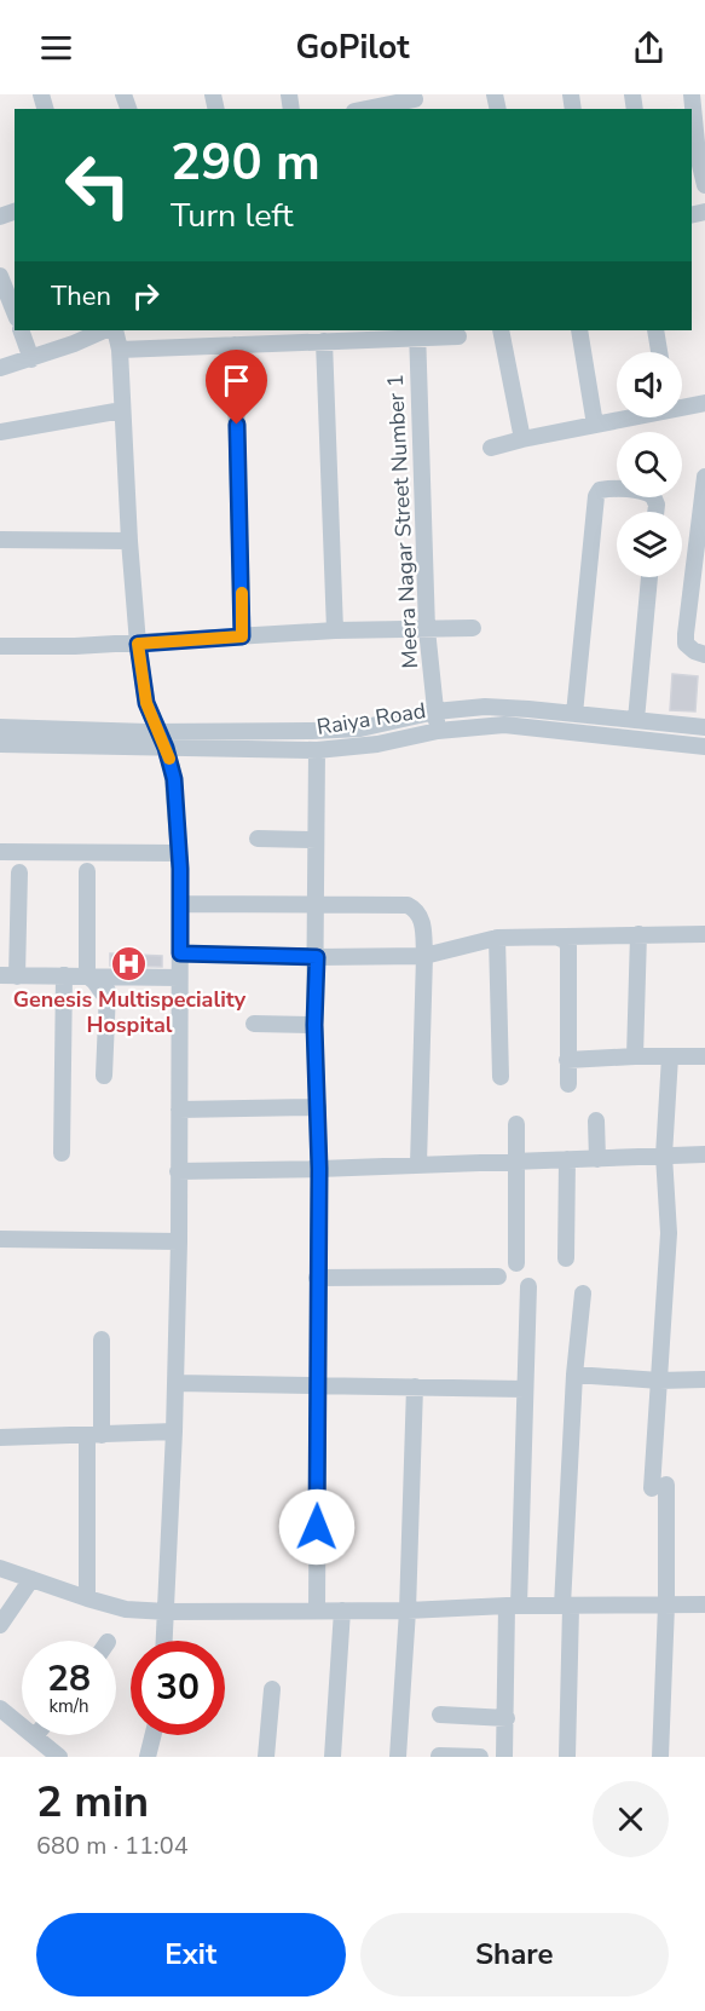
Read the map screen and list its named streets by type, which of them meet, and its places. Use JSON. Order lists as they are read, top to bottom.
{
  "streets": {
    "street": ["Meera Nagar Street Number 1", "Raiya Road"]
  },
  "crossings": [
    ["Meera Nagar Street Number 1", "Raiya Road"]
  ],
  "places": {
    "hospital": ["Genesis Multispeciality Hospital"]
  },
  "page": {
    "header": "GoPilot",
    "turn": ["290 m", "Turn left"],
    "then": "Then",
    "speed": "28 km/h",
    "limit": "30",
    "heading": ["2 min", "680 m · 11:04"],
    "buttons": ["Exit", "Share"]
  }
}
